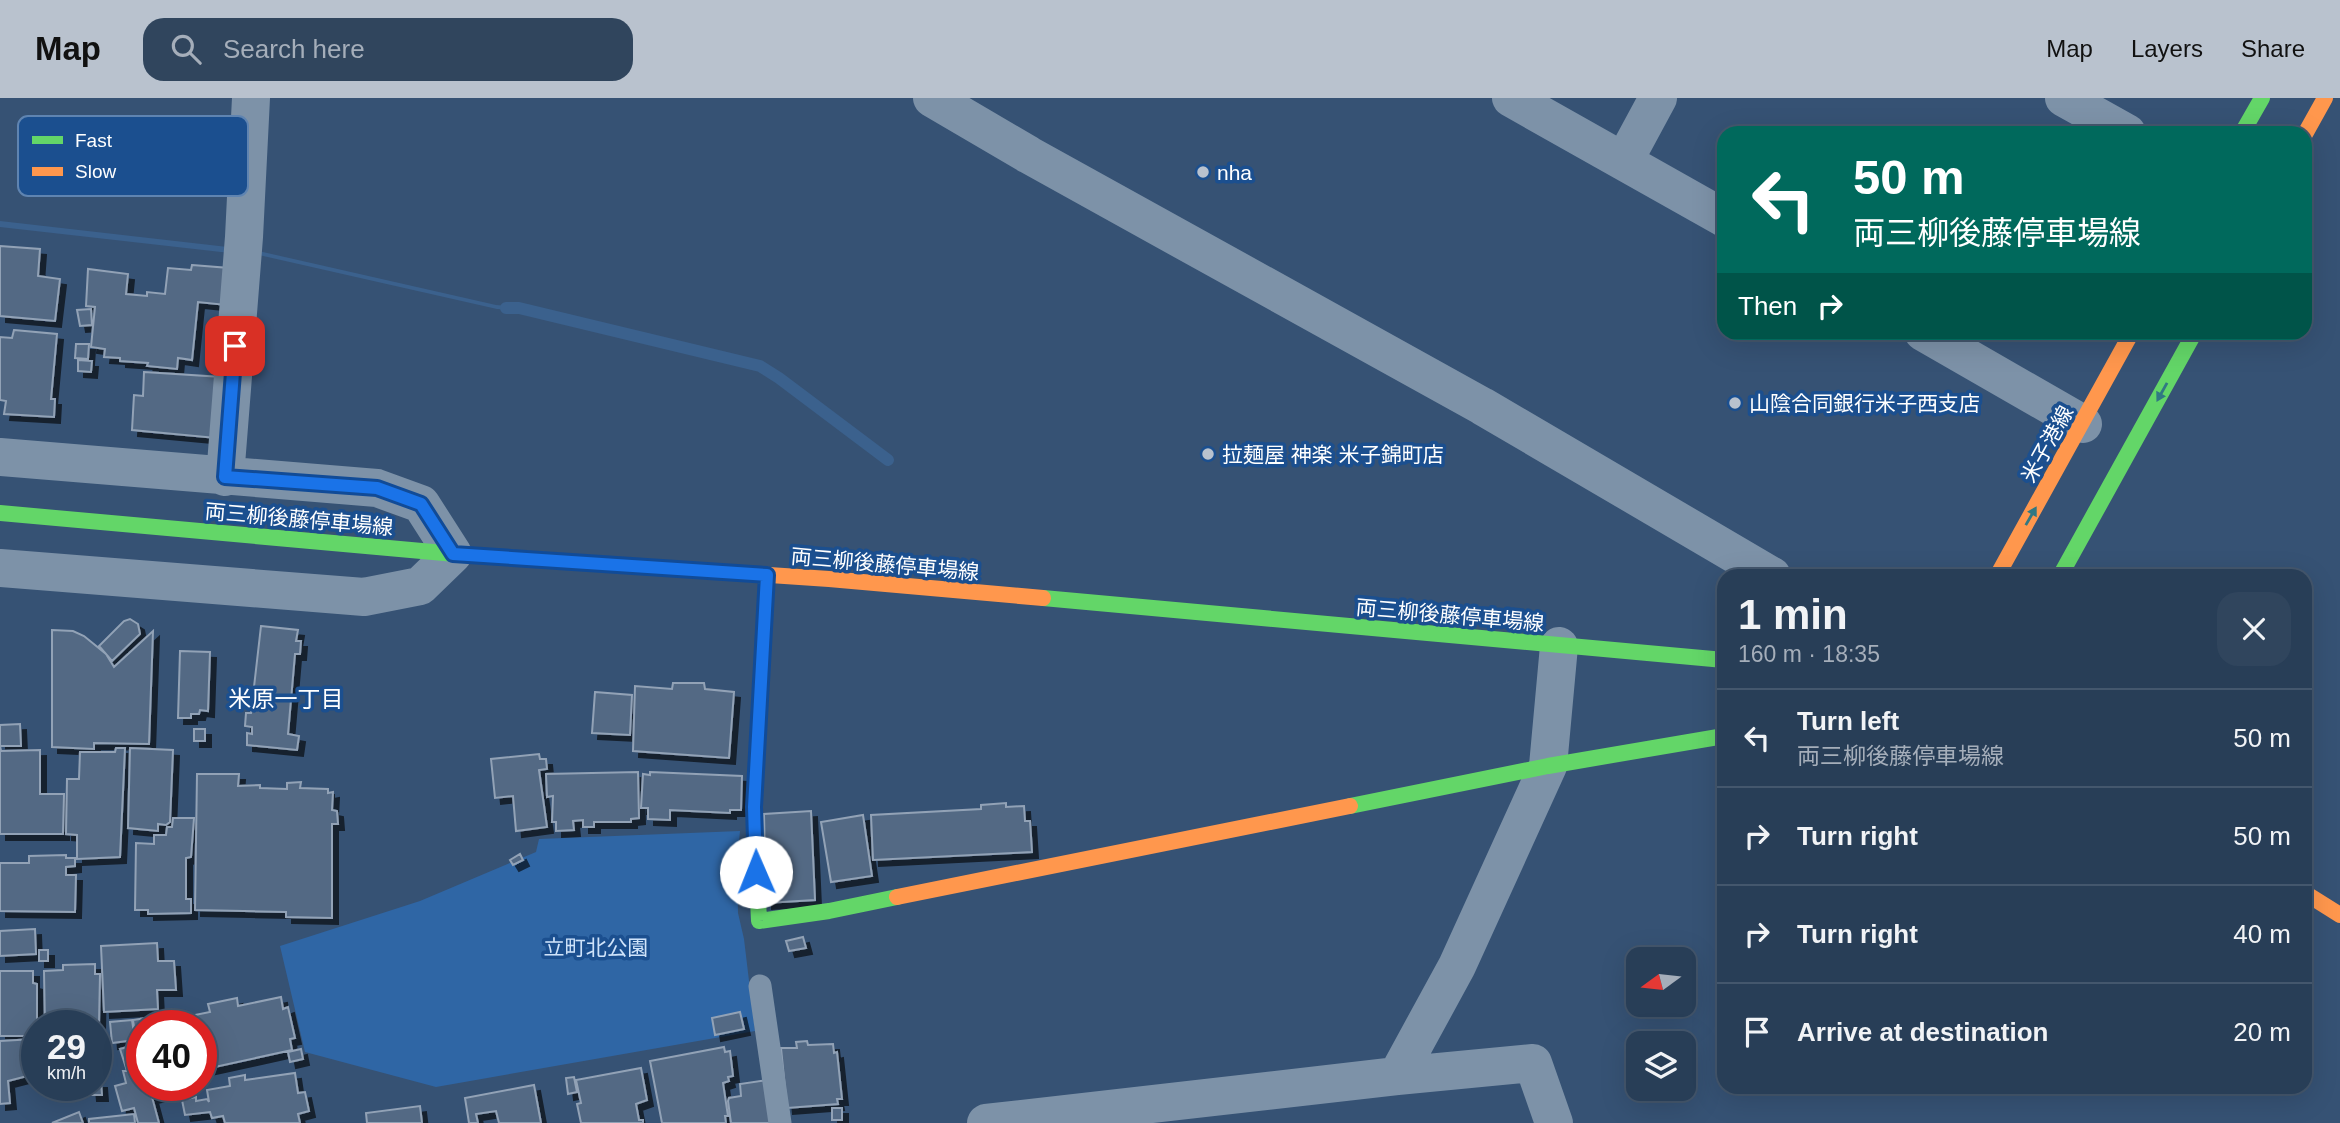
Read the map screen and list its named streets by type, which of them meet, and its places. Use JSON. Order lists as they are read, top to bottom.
{
  "streets": {
    "main road": ["米子港線", "両三柳後藤停車場線"]
  },
  "districts": ["米原一丁目"],
  "parks": ["立町北公園"],
  "places": ["nha", "山陰合同銀行米子西支店", "拉麺屋 神楽 米子錦町店"],
  "legend": ["Fast", "Slow"],
  "north": "left",
  "page": {
    "header": "Map",
    "search": "Search here",
    "nav": ["Map", "Layers", "Share"],
    "turn": ["50 m", "両三柳後藤停車場線"],
    "then": "Then",
    "heading": ["1 min", "160 m · 18:35"],
    "list": [
      {
        "name": "Turn left",
        "note": "両三柳後藤停車場線",
        "value": "50 m"
      },
      {
        "name": "Turn right",
        "value": "50 m"
      },
      {
        "name": "Turn right",
        "value": "40 m"
      },
      {
        "name": "Arrive at destination",
        "value": "20 m"
      }
    ],
    "speed": "29 km/h",
    "limit": "40"
  }
}
